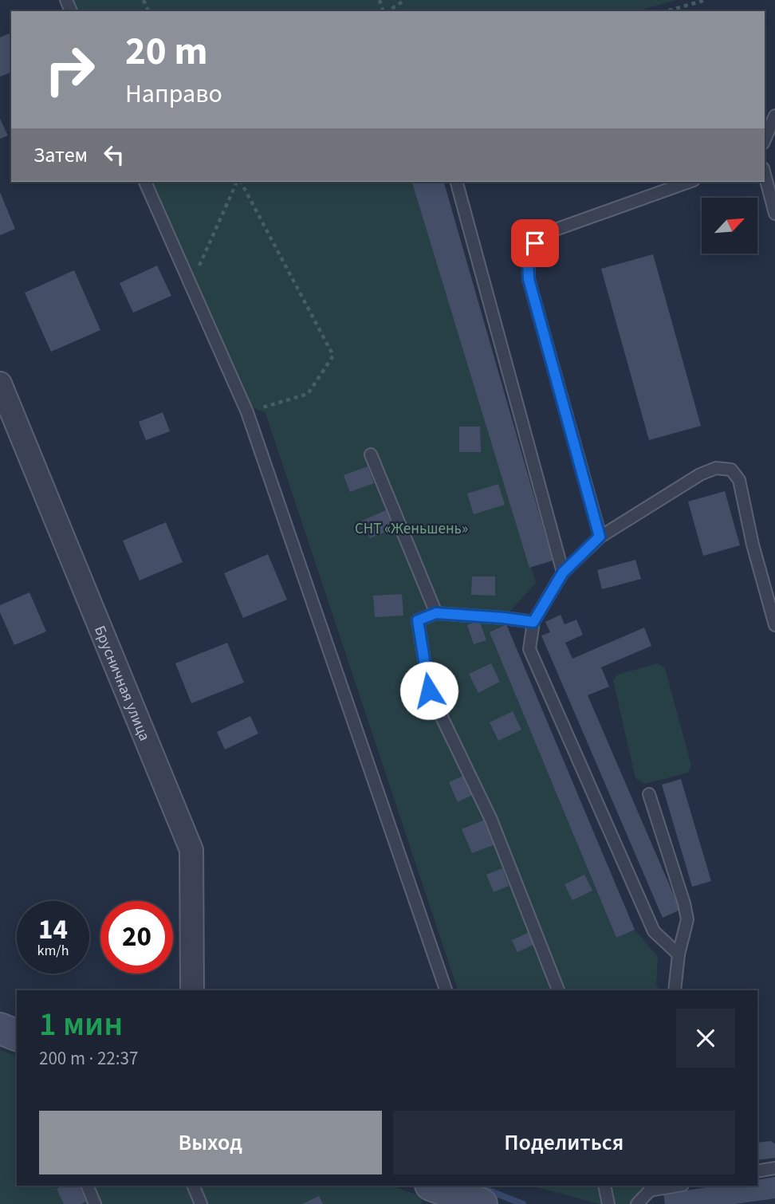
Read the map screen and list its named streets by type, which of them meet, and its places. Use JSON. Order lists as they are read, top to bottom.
{
  "streets": {
    "street": ["Брусничная улица"]
  },
  "parks": ["СНТ «Женьшень»"],
  "north": "top right",
  "page": {
    "turn": ["20 m", "Направо"],
    "then": "Затем",
    "speed": "14 km/h",
    "limit": "20",
    "heading": ["1 мин", "200 m · 22:37"],
    "buttons": ["Выход", "Поделиться"]
  }
}
